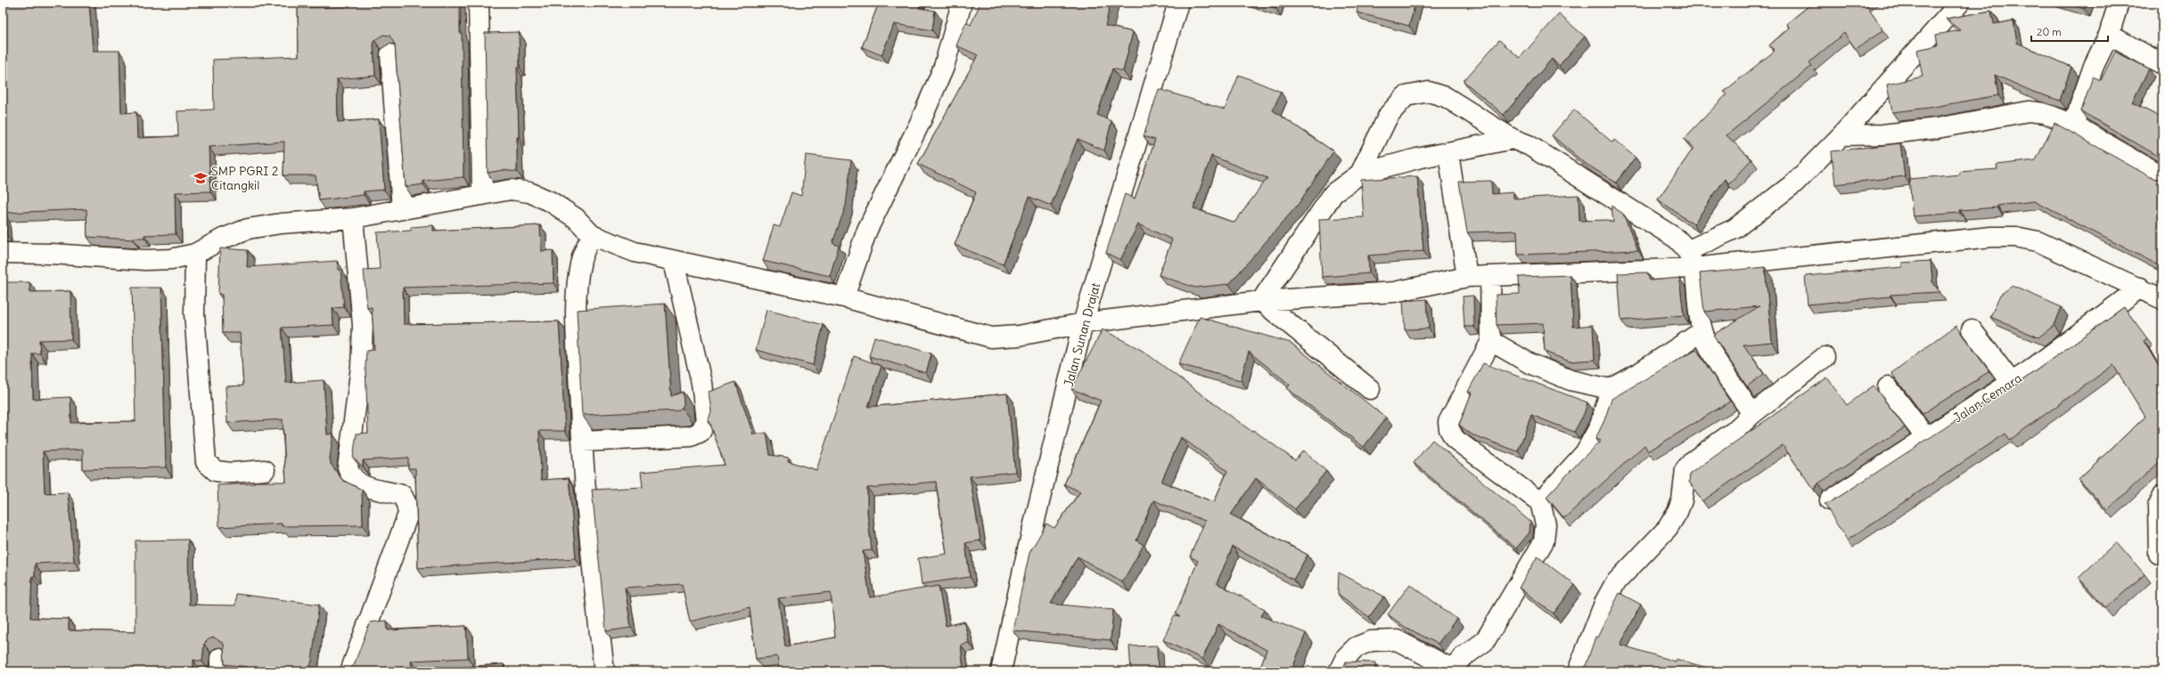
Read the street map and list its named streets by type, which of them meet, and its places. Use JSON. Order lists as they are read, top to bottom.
{
  "streets": {
    "street": ["Jalan Sunan Drajat", "Jalan Cemara"]
  },
  "places": {
    "school or university": ["SMP PGRI 2 Citangkil"]
  },
  "scale_bar": "20 m"
}
